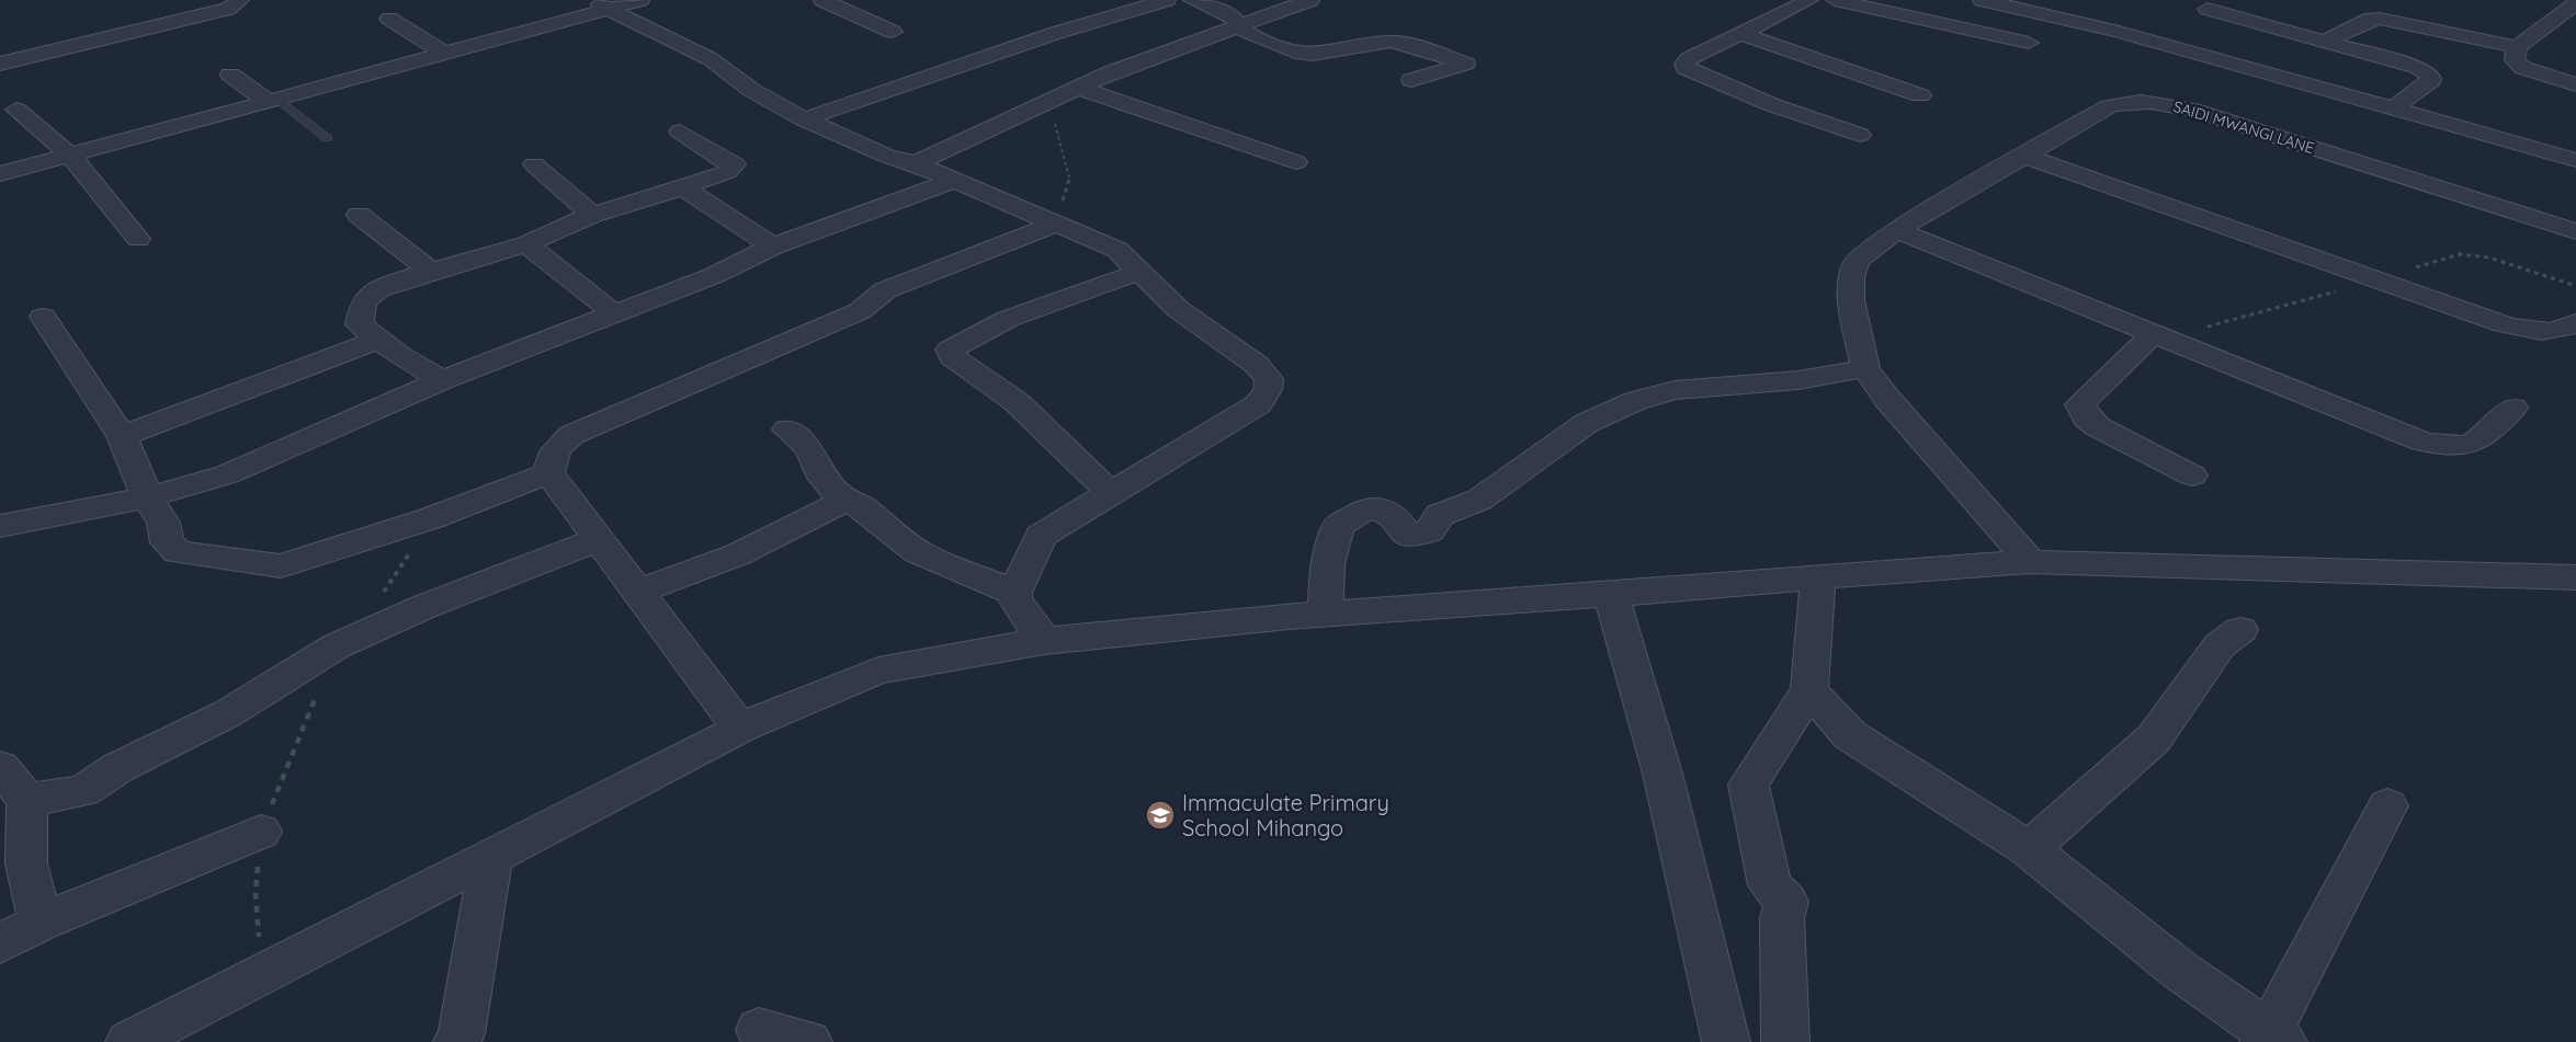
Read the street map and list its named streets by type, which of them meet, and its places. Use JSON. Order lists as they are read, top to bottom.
{
  "streets": {
    "street": ["SAIDI MWANGI LANE"]
  },
  "places": {
    "school or university": ["Immaculate Primary School Mihango"]
  }
}
